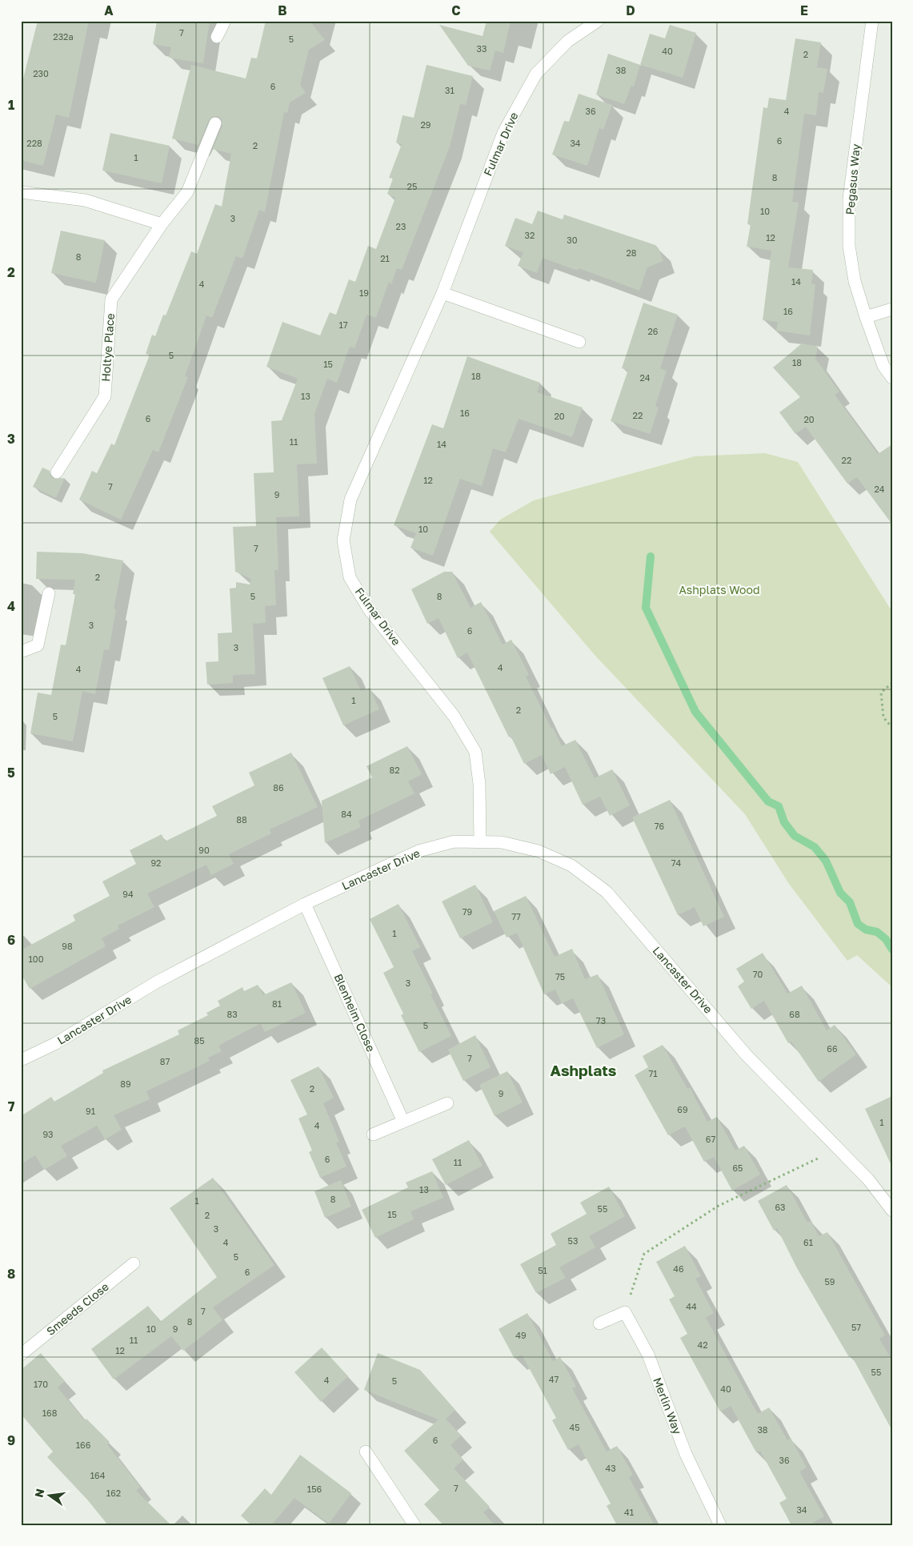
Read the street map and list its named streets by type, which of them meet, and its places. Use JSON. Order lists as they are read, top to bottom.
{
  "streets": {
    "street": [
      "Fulmar Drive",
      "Pegasus Way",
      "Holtye Place",
      "Lancaster Drive",
      "Blenheim Close",
      "Smeeds Close",
      "Merlin Way"
    ]
  },
  "crossings": [
    ["Fulmar Drive", "Lancaster Drive"],
    ["Lancaster Drive", "Blenheim Close"]
  ],
  "districts": ["Ashplats"],
  "parks": ["Ashplats Wood"],
  "house_numbers": [
    "7",
    "232a",
    "5",
    "33",
    "40",
    "2",
    "38",
    "230",
    "6",
    "31",
    "36",
    "4",
    "29",
    "6",
    "228",
    "34",
    "2",
    "1",
    "8",
    "25",
    "10",
    "3",
    "23",
    "32",
    "12",
    "30",
    "28",
    "8",
    "21",
    "14",
    "4",
    "19",
    "16",
    "17",
    "26",
    "5",
    "18",
    "15",
    "18",
    "24",
    "13",
    "16",
    "22",
    "20",
    "6",
    "20",
    "11",
    "14",
    "22",
    "12",
    "7",
    "24",
    "9",
    "10",
    "7",
    "2",
    "5",
    "8",
    "3",
    "6",
    "3",
    "4",
    "4",
    "1",
    "2",
    "5",
    "82",
    "86",
    "84",
    "88",
    "76",
    "90",
    "92",
    "74",
    "94",
    "79",
    "77",
    "1",
    "98",
    "100",
    "70",
    "75",
    "3",
    "81",
    "83",
    "68",
    "73",
    "5",
    "85",
    "66",
    "7",
    "87",
    "71",
    "89",
    "2",
    "9",
    "69",
    "91",
    "1",
    "4",
    "93",
    "67",
    "6",
    "11",
    "65",
    "13",
    "8",
    "1",
    "63",
    "55",
    "15",
    "2",
    "3",
    "53",
    "4",
    "61",
    "5",
    "46",
    "51",
    "6",
    "59",
    "44",
    "7",
    "8",
    "57",
    "10",
    "9",
    "49",
    "11",
    "42",
    "12",
    "55",
    "47",
    "4",
    "5",
    "170",
    "40",
    "168",
    "45",
    "38",
    "6",
    "166",
    "36",
    "43",
    "164",
    "7",
    "156",
    "162",
    "34",
    "41"
  ],
  "north": "left",
  "grid": {
    "columns": [
      "A",
      "B",
      "C",
      "D",
      "E"
    ],
    "rows": [
      "1",
      "2",
      "3",
      "4",
      "5",
      "6",
      "7",
      "8",
      "9"
    ]
  }
}
